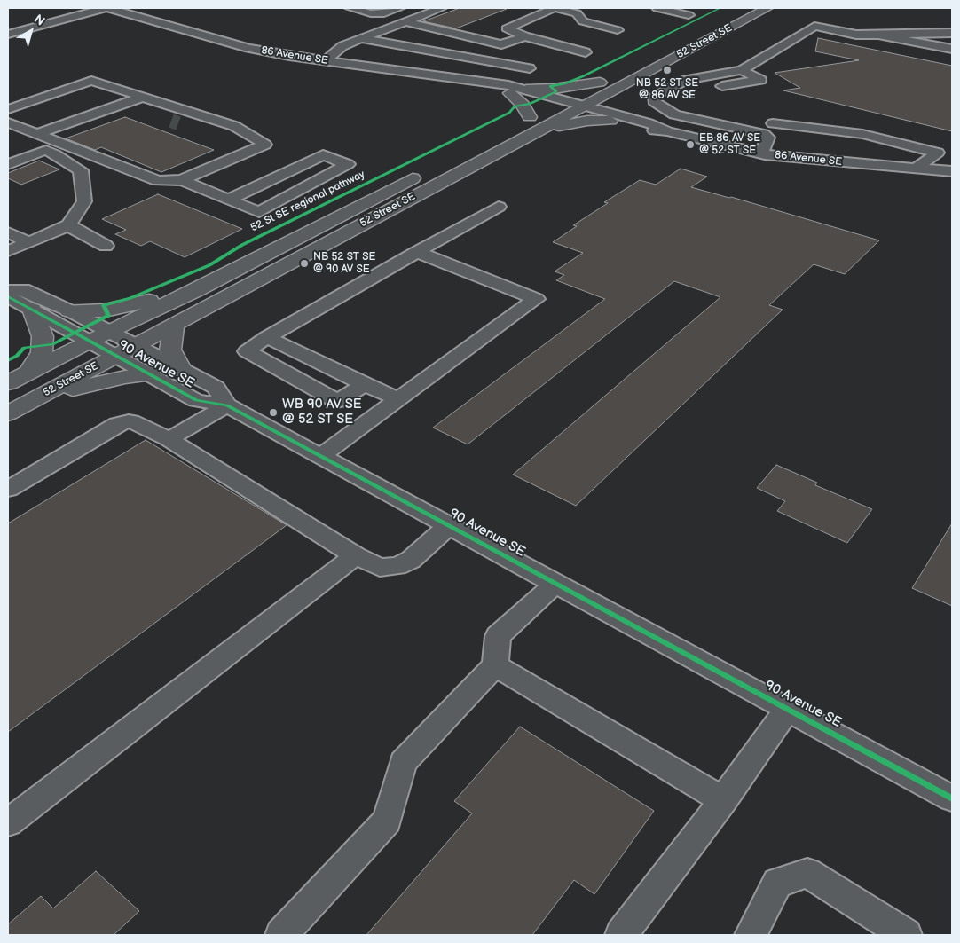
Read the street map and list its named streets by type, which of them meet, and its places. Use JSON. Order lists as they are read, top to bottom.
{
  "streets": {
    "main road": ["52 Street SE"],
    "street": ["86 Avenue SE", "90 Avenue SE"],
    "cycle path": ["52 St SE regional pathway"]
  },
  "crossings": [
    ["52 Street SE", "86 Avenue SE"],
    ["52 Street SE", "90 Avenue SE"]
  ],
  "places": [
    "NB 52 ST SE @ 86 AV SE",
    "EB 86 AV SE @ 52 ST SE",
    "NB 52 ST SE @ 90 AV SE",
    "WB 90 AV SE @ 52 ST SE"
  ],
  "north": "top right"
}
